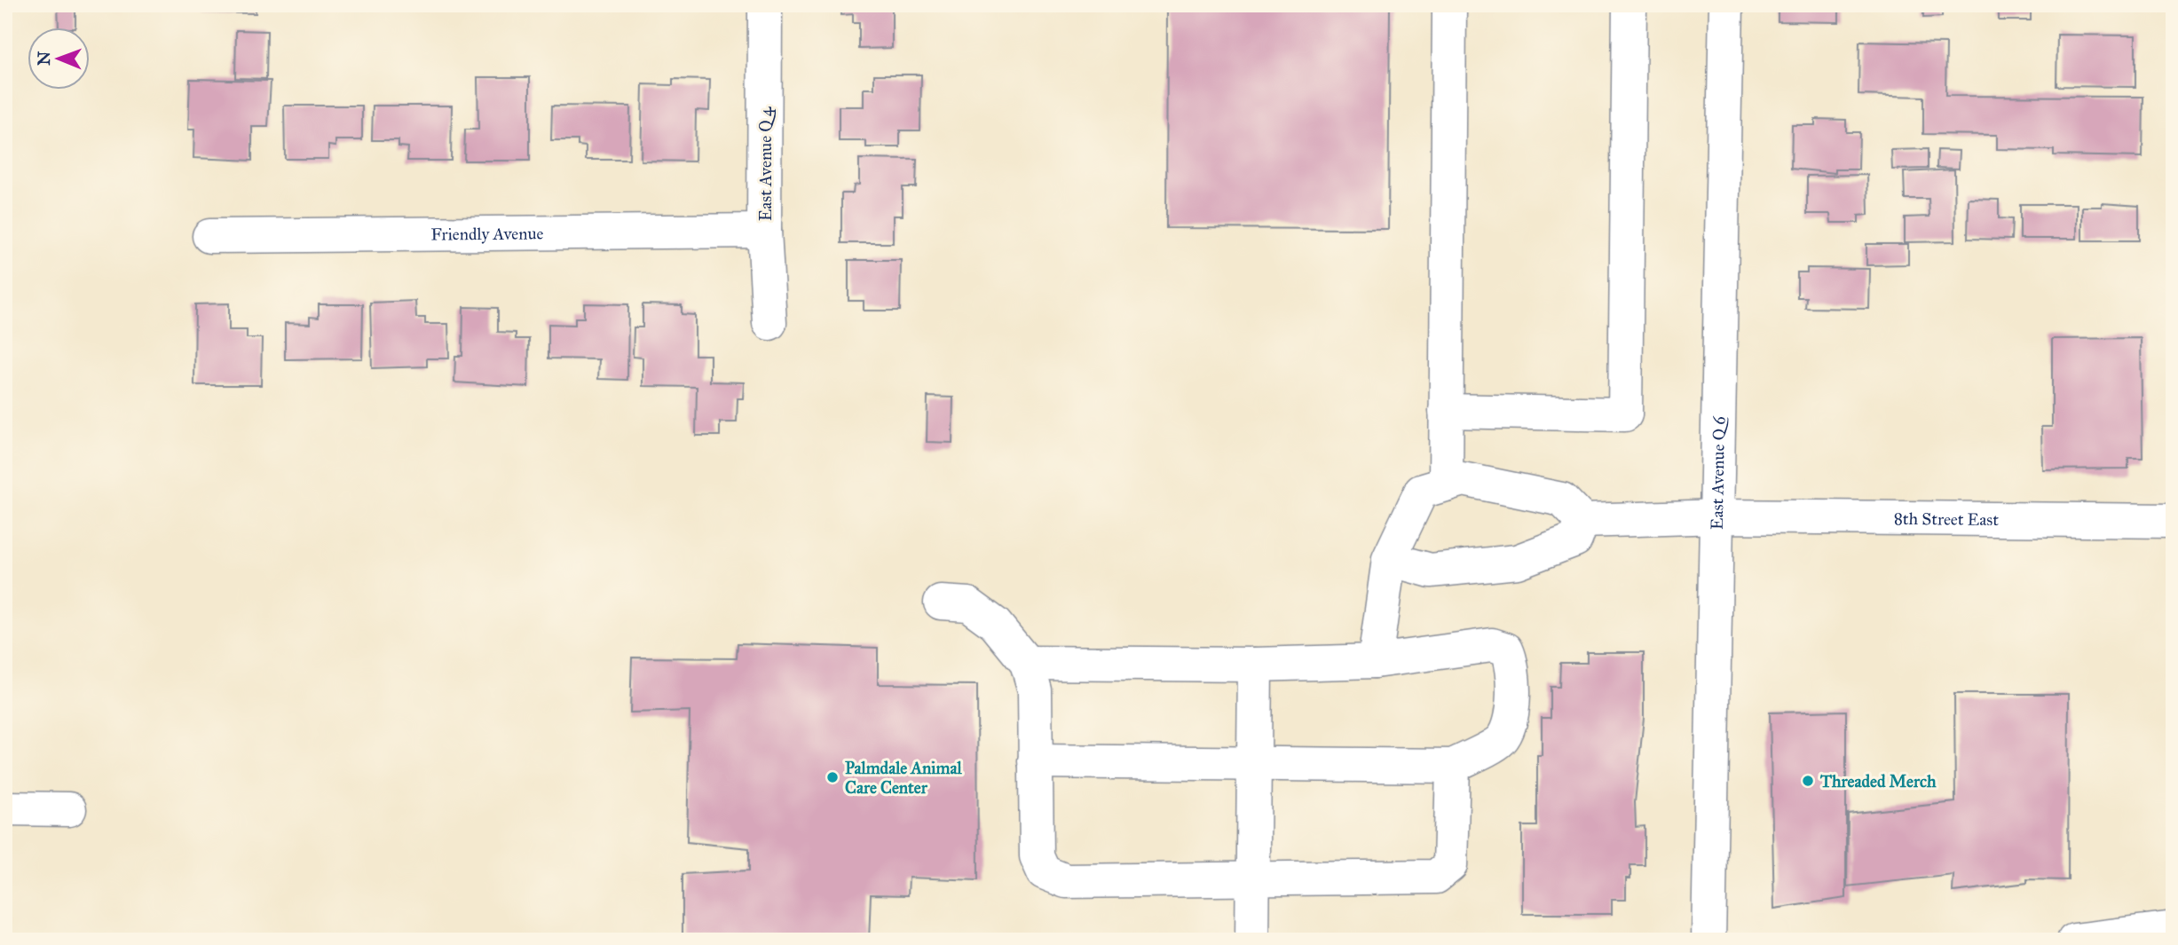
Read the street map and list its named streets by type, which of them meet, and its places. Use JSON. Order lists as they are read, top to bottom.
{
  "streets": {
    "street": [
      "East Avenue Q 4",
      "Friendly Avenue",
      "East Avenue Q 6",
      "8th Street East"
    ]
  },
  "crossings": [
    ["East Avenue Q 4", "Friendly Avenue"],
    ["East Avenue Q 6", "8th Street East"]
  ],
  "places": ["Palmdale Animal Care Center", "Threaded Merch"],
  "north": "left"
}
